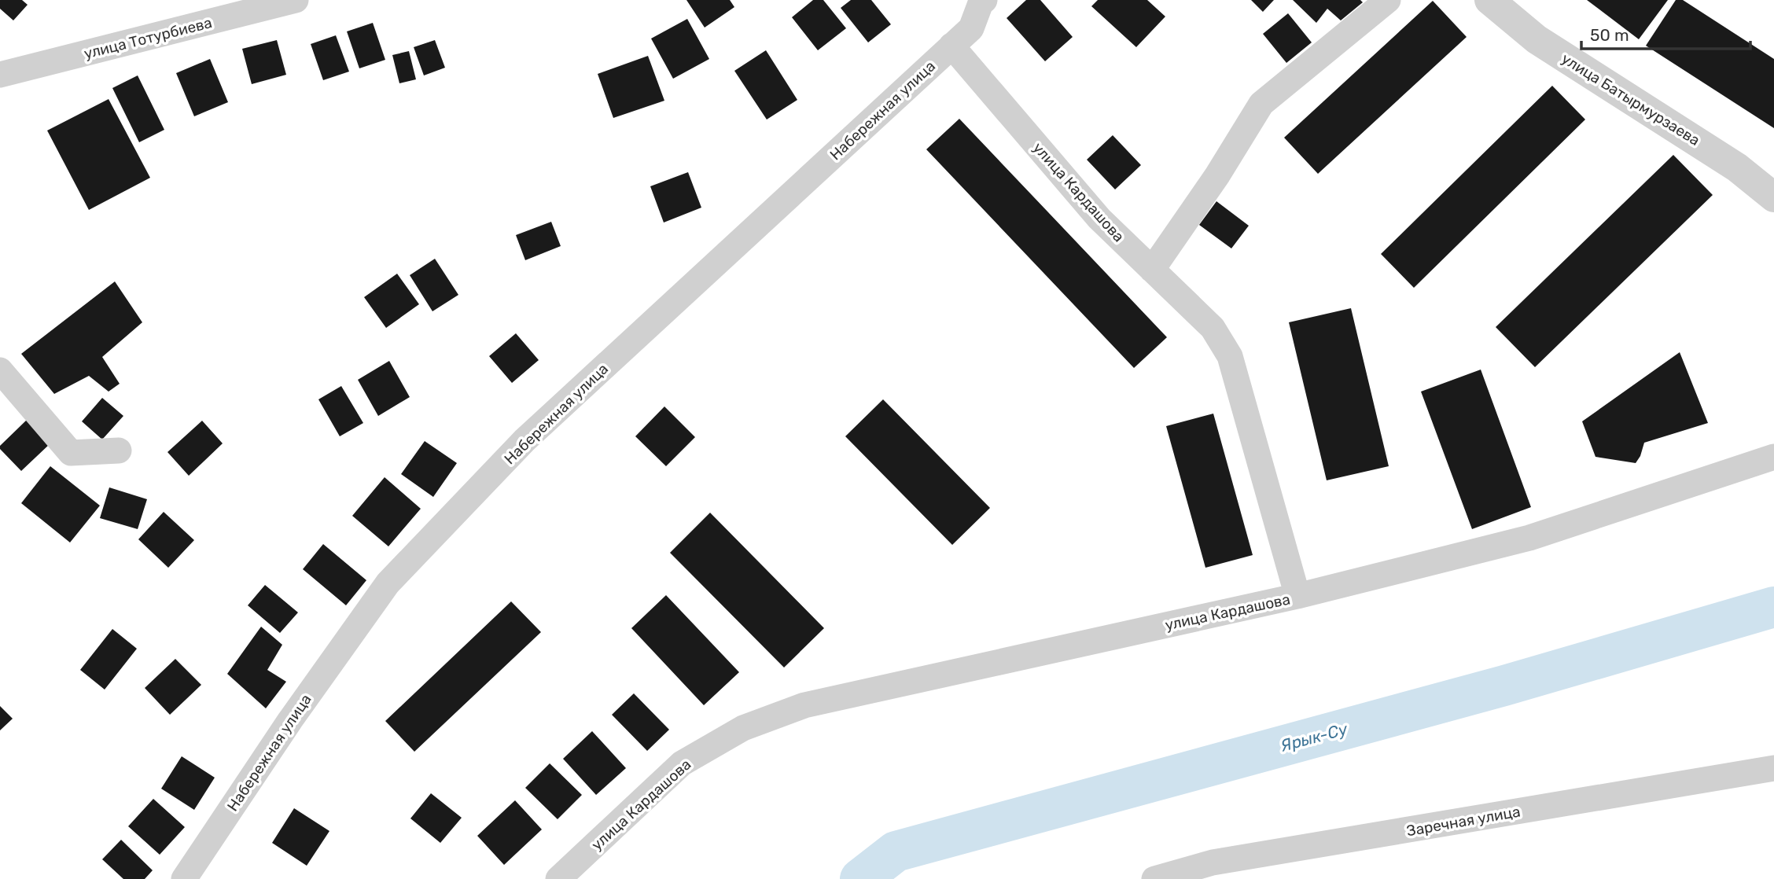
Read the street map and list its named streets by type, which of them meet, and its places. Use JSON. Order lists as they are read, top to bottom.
{
  "streets": {
    "street": [
      "улица Тотурбиева",
      "улица Батырмурзаева",
      "Набережная улица",
      "улица Кардашова",
      "Заречная улица"
    ]
  },
  "crossings": [
    ["Набережная улица", "улица Кардашова"]
  ],
  "water": ["Ярык-Су"],
  "scale_bar": "50 m"
}
